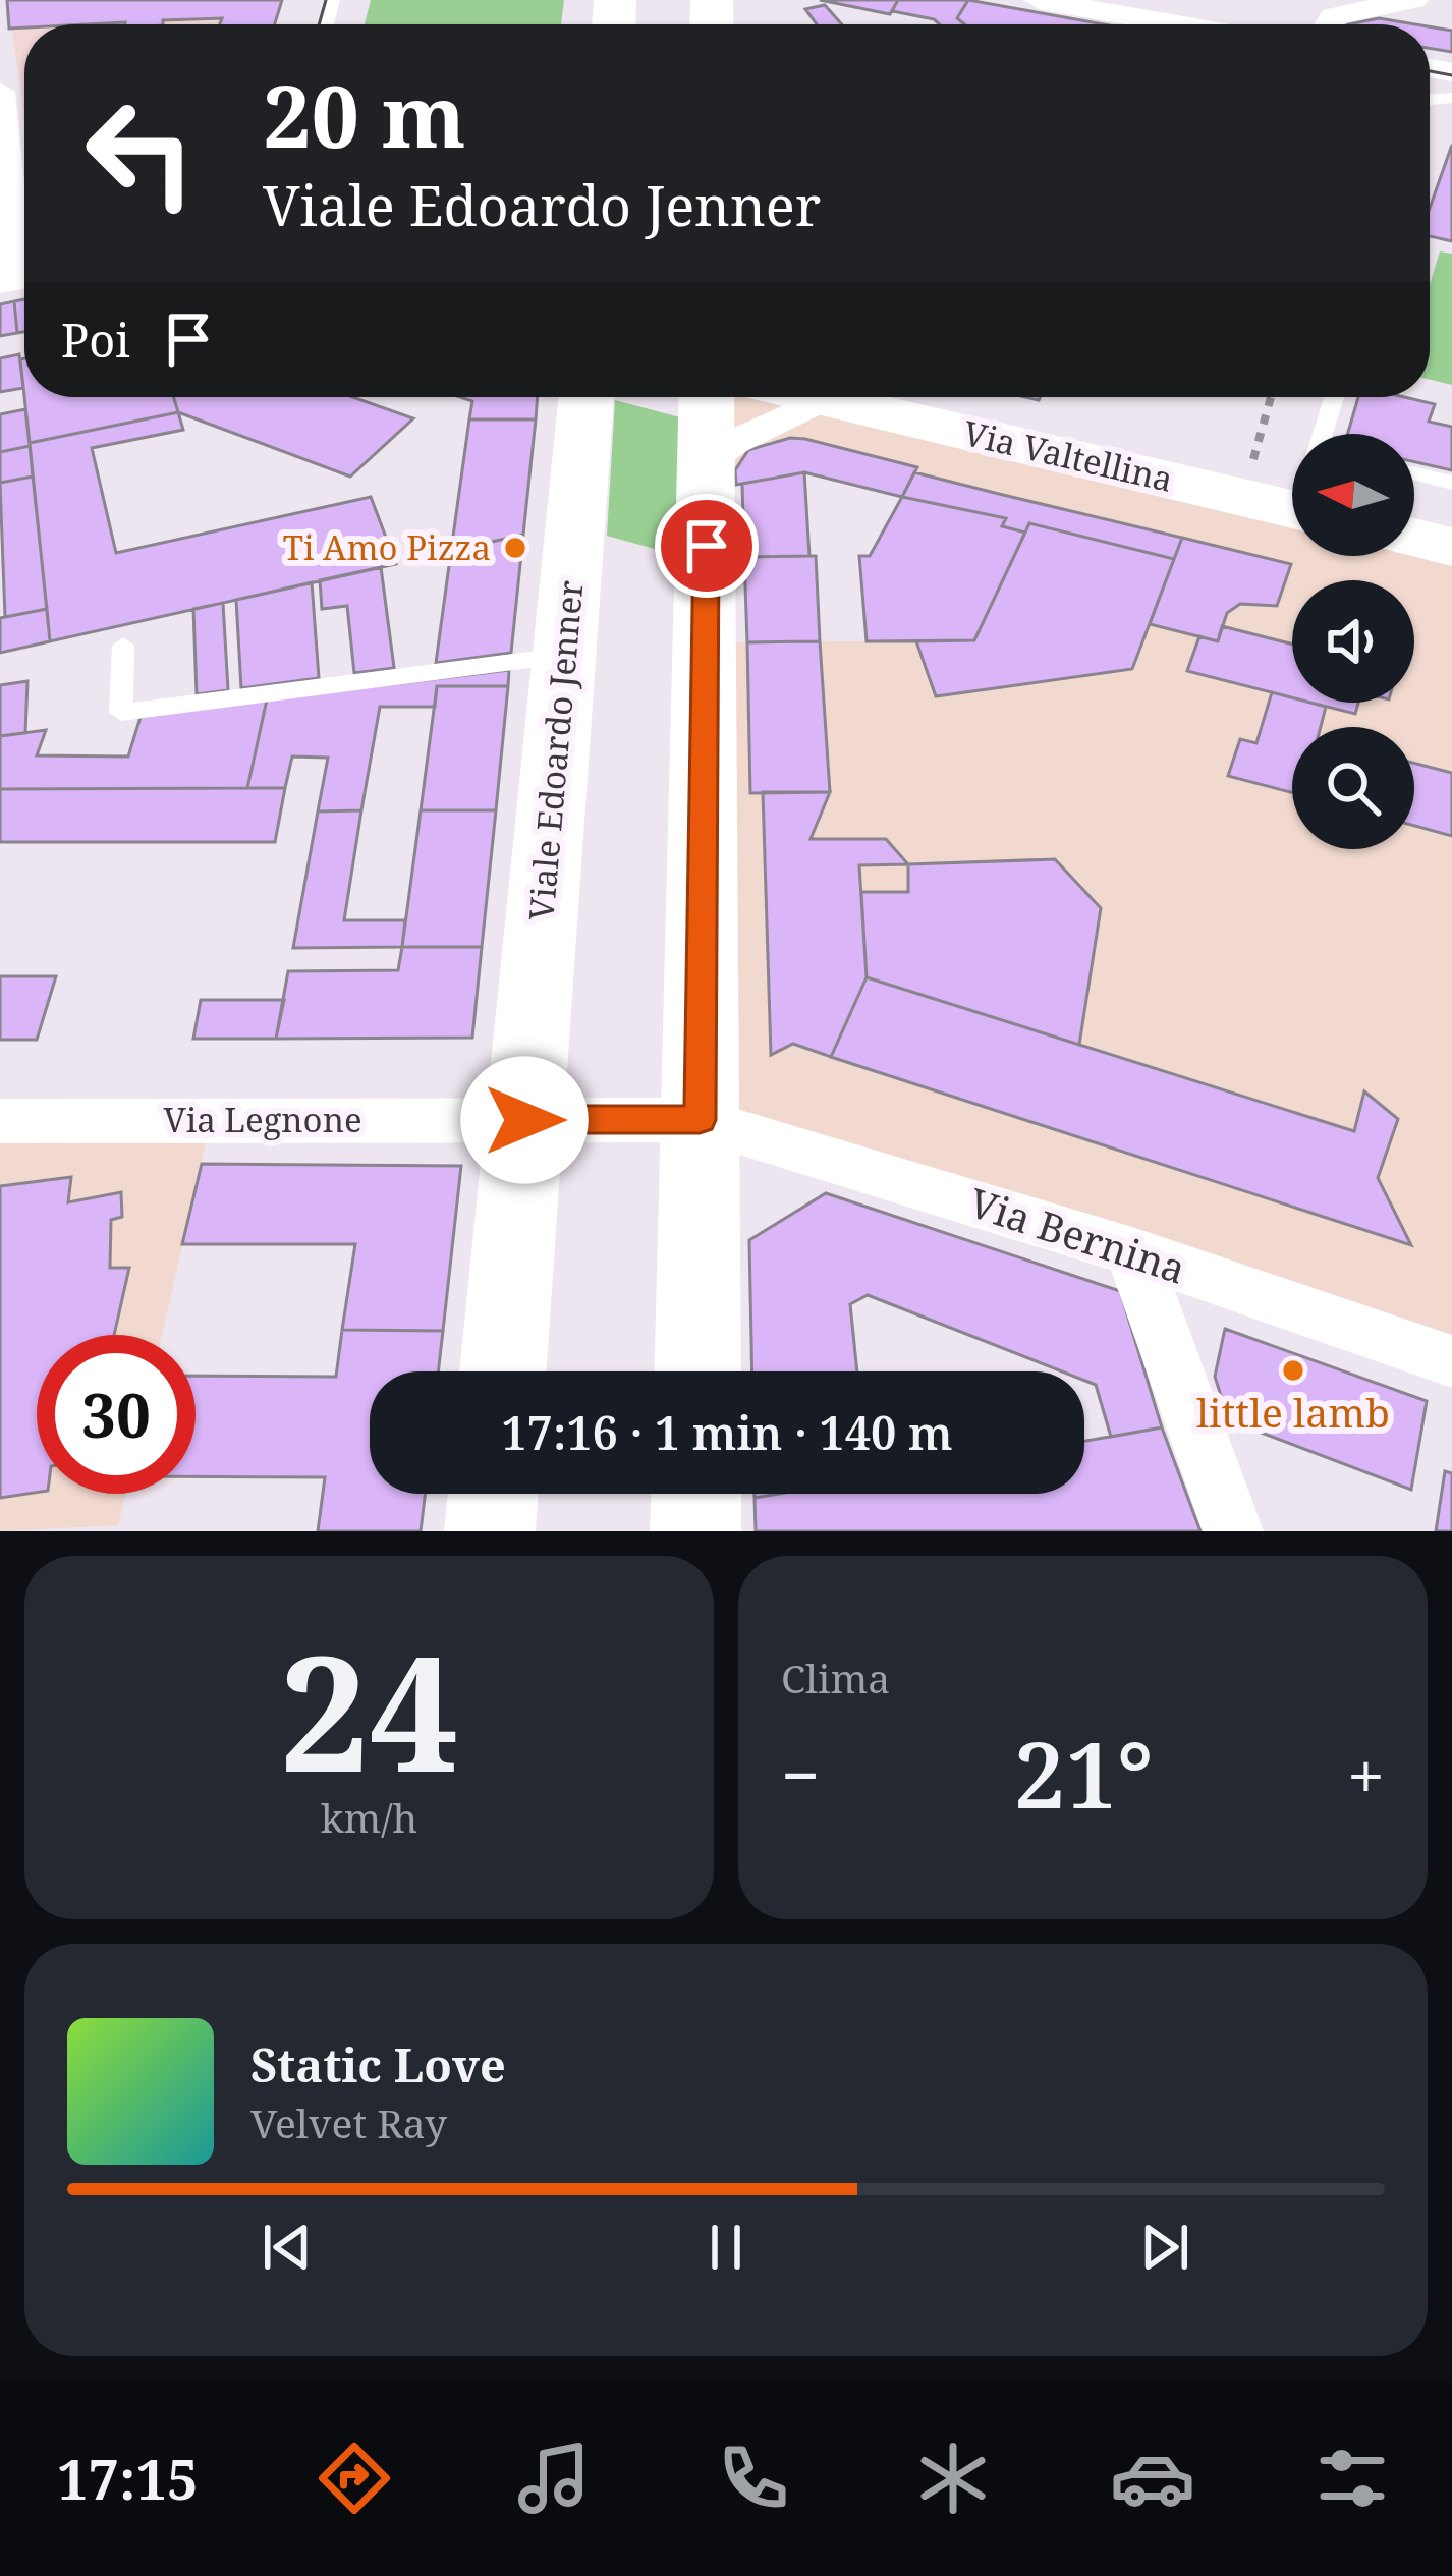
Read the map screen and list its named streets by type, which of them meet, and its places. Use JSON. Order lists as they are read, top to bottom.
{
  "streets": {
    "main road": ["Via Valtellina", "Viale Edoardo Jenner"],
    "street": ["Via Legnone", "Via Bernina"]
  },
  "crossings": [
    ["Viale Edoardo Jenner", "Via Legnone"]
  ],
  "places": ["Ti Amo Pizza", "little lamb"],
  "north": "left",
  "page": {
    "turn": ["20 m", "Viale Edoardo Jenner"],
    "then": "Poi",
    "limit": "30",
    "trip": "17:16 · 1 min · 140 m",
    "tile": [
      ["24", "km/h"],
      "Clima"
    ],
    "heat": ["−", "21°", "+"],
    "song": ["Static Love", "Velvet Ray"],
    "tabs": "17:15"
  }
}
